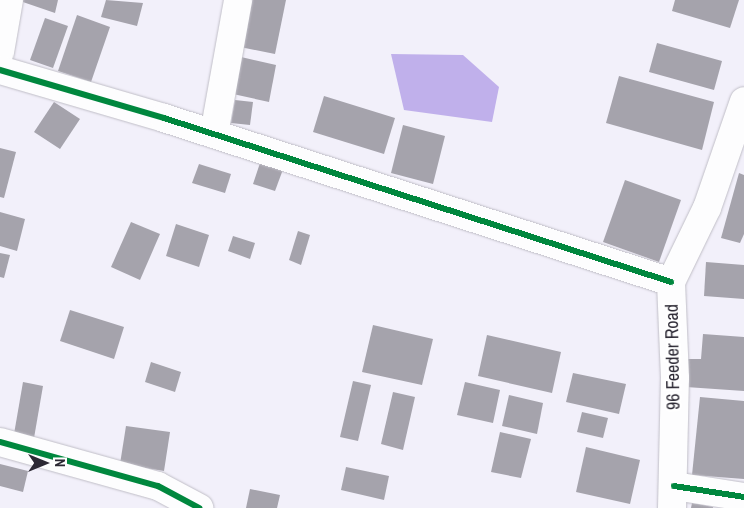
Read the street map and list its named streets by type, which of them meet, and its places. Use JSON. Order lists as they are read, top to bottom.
{
  "streets": {
    "street": ["96 Feeder Road"]
  },
  "north": "right"
}
